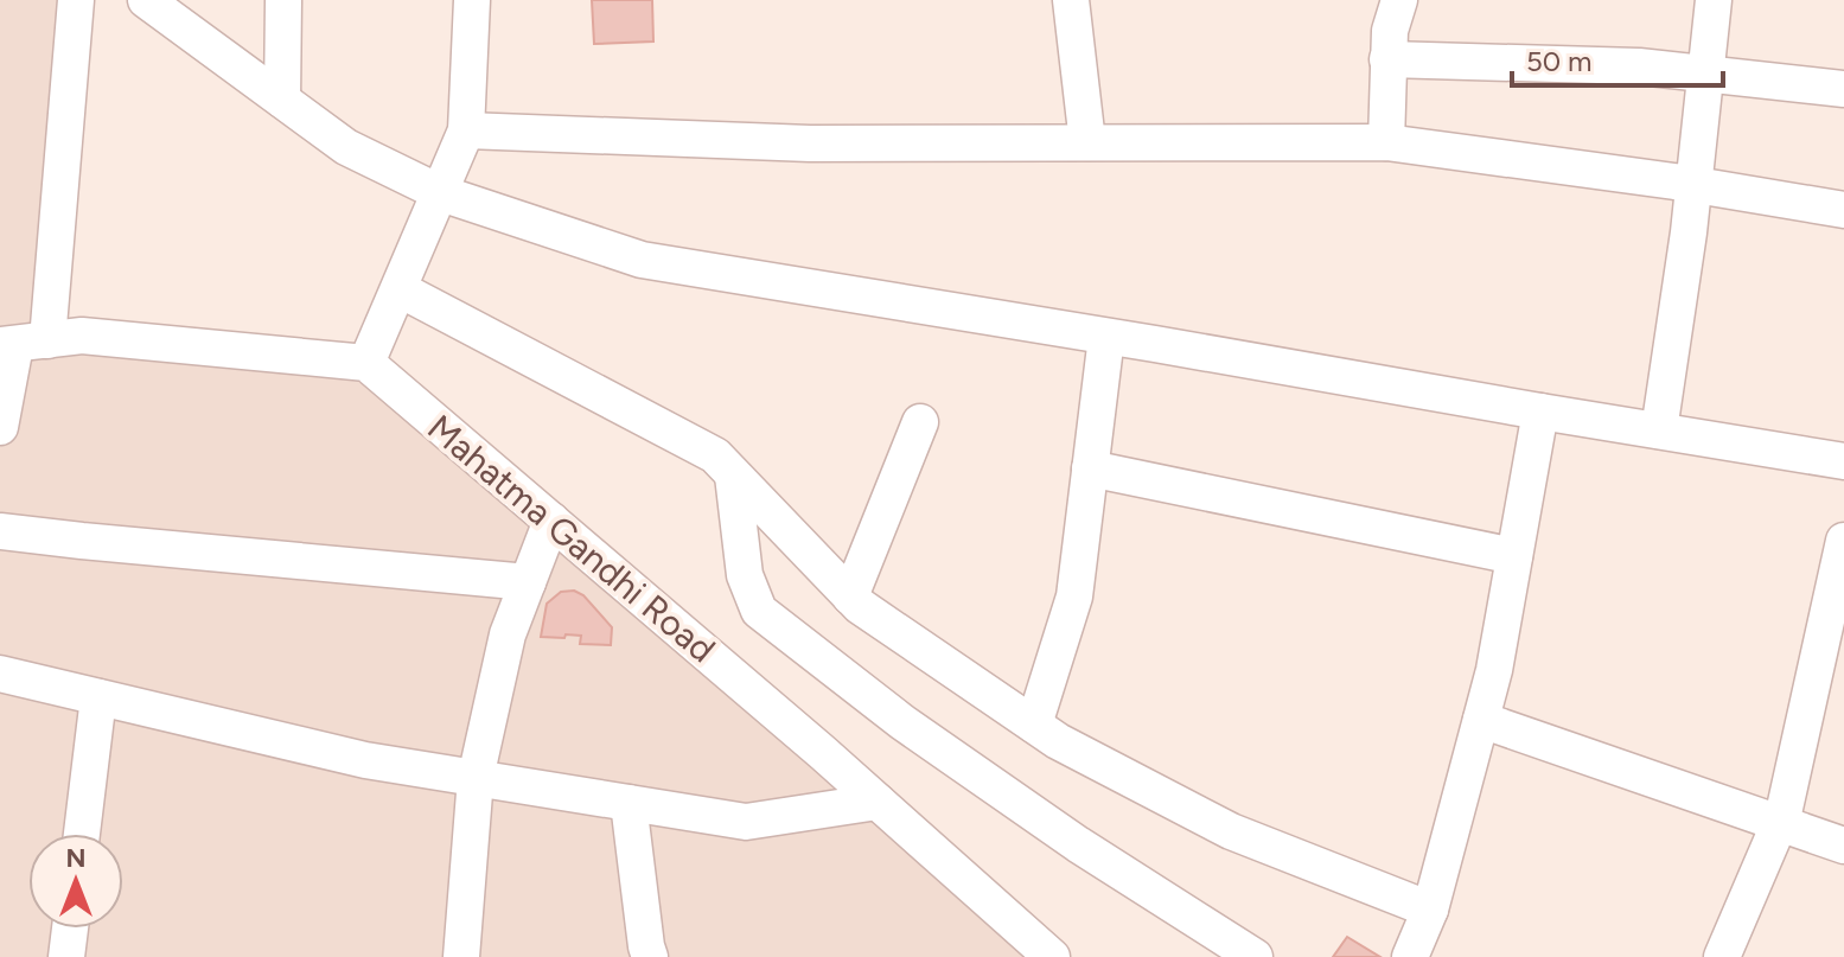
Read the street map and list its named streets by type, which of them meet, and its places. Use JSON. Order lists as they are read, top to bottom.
{
  "streets": {
    "street": ["Mahatma Gandhi Road"]
  },
  "scale_bar": "50 m",
  "north": "top"
}
